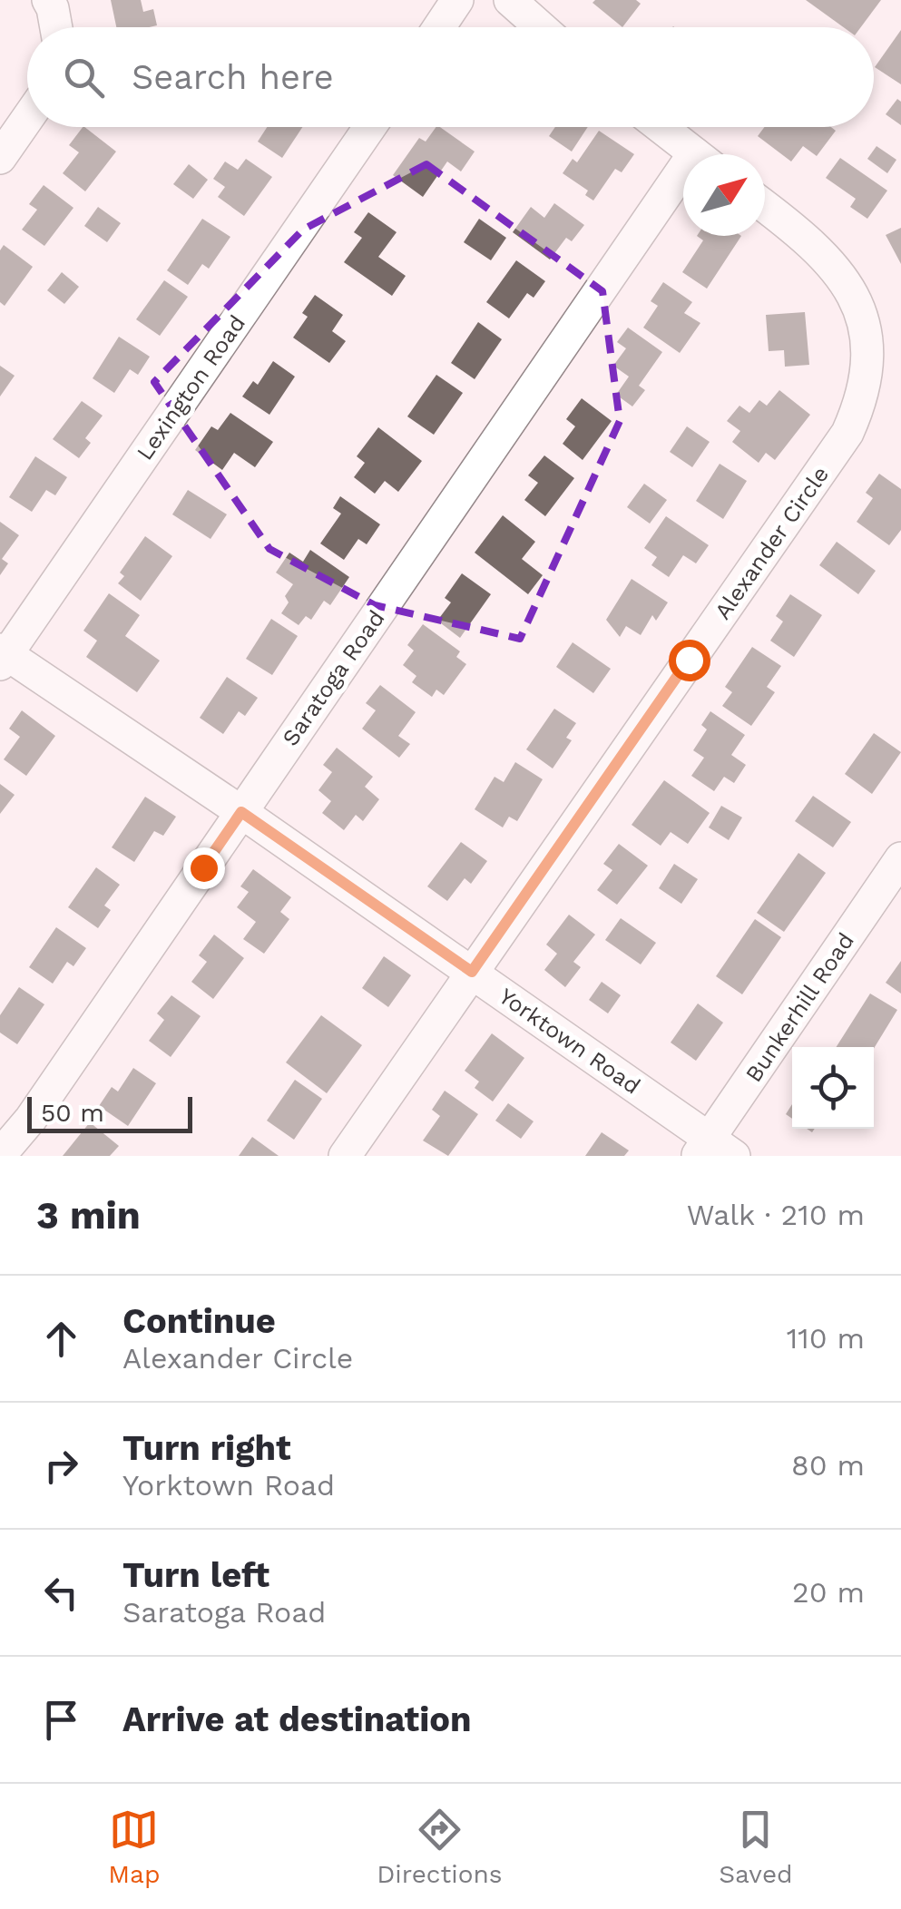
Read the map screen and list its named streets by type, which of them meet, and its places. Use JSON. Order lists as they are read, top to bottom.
{
  "streets": {
    "street": [
      "Lexington Road",
      "Alexander Circle",
      "Saratoga Road",
      "Bunkerhill Road",
      "Yorktown Road"
    ]
  },
  "crossings": [
    ["Lexington Road", "Yorktown Road"],
    ["Alexander Circle", "Yorktown Road"],
    ["Saratoga Road", "Yorktown Road"],
    ["Bunkerhill Road", "Yorktown Road"]
  ],
  "scale_bar": "50 m",
  "north": "top right",
  "page": {
    "search": "Search here",
    "scale": "50 m",
    "heading": ["3 min", "Walk · 210 m"],
    "list": [
      ["Continue", "Alexander Circle", "110 m"],
      ["Turn right", "Yorktown Road", "80 m"],
      ["Turn left", "Saratoga Road", "20 m"],
      "Arrive at destination"
    ],
    "nav": ["Map", "Directions", "Saved"]
  }
}
